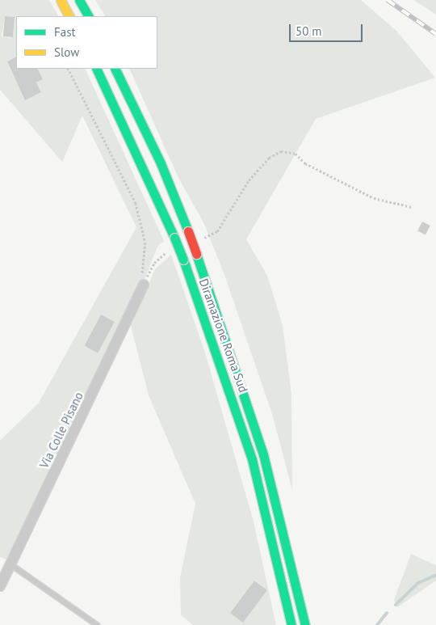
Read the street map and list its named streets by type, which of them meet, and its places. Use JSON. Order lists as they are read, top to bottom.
{
  "streets": {
    "highway": ["Diramazione Roma Sud"],
    "street": ["Via Colle Pisano"]
  },
  "legend": ["Fast", "Slow"],
  "scale_bar": "50 m"
}
